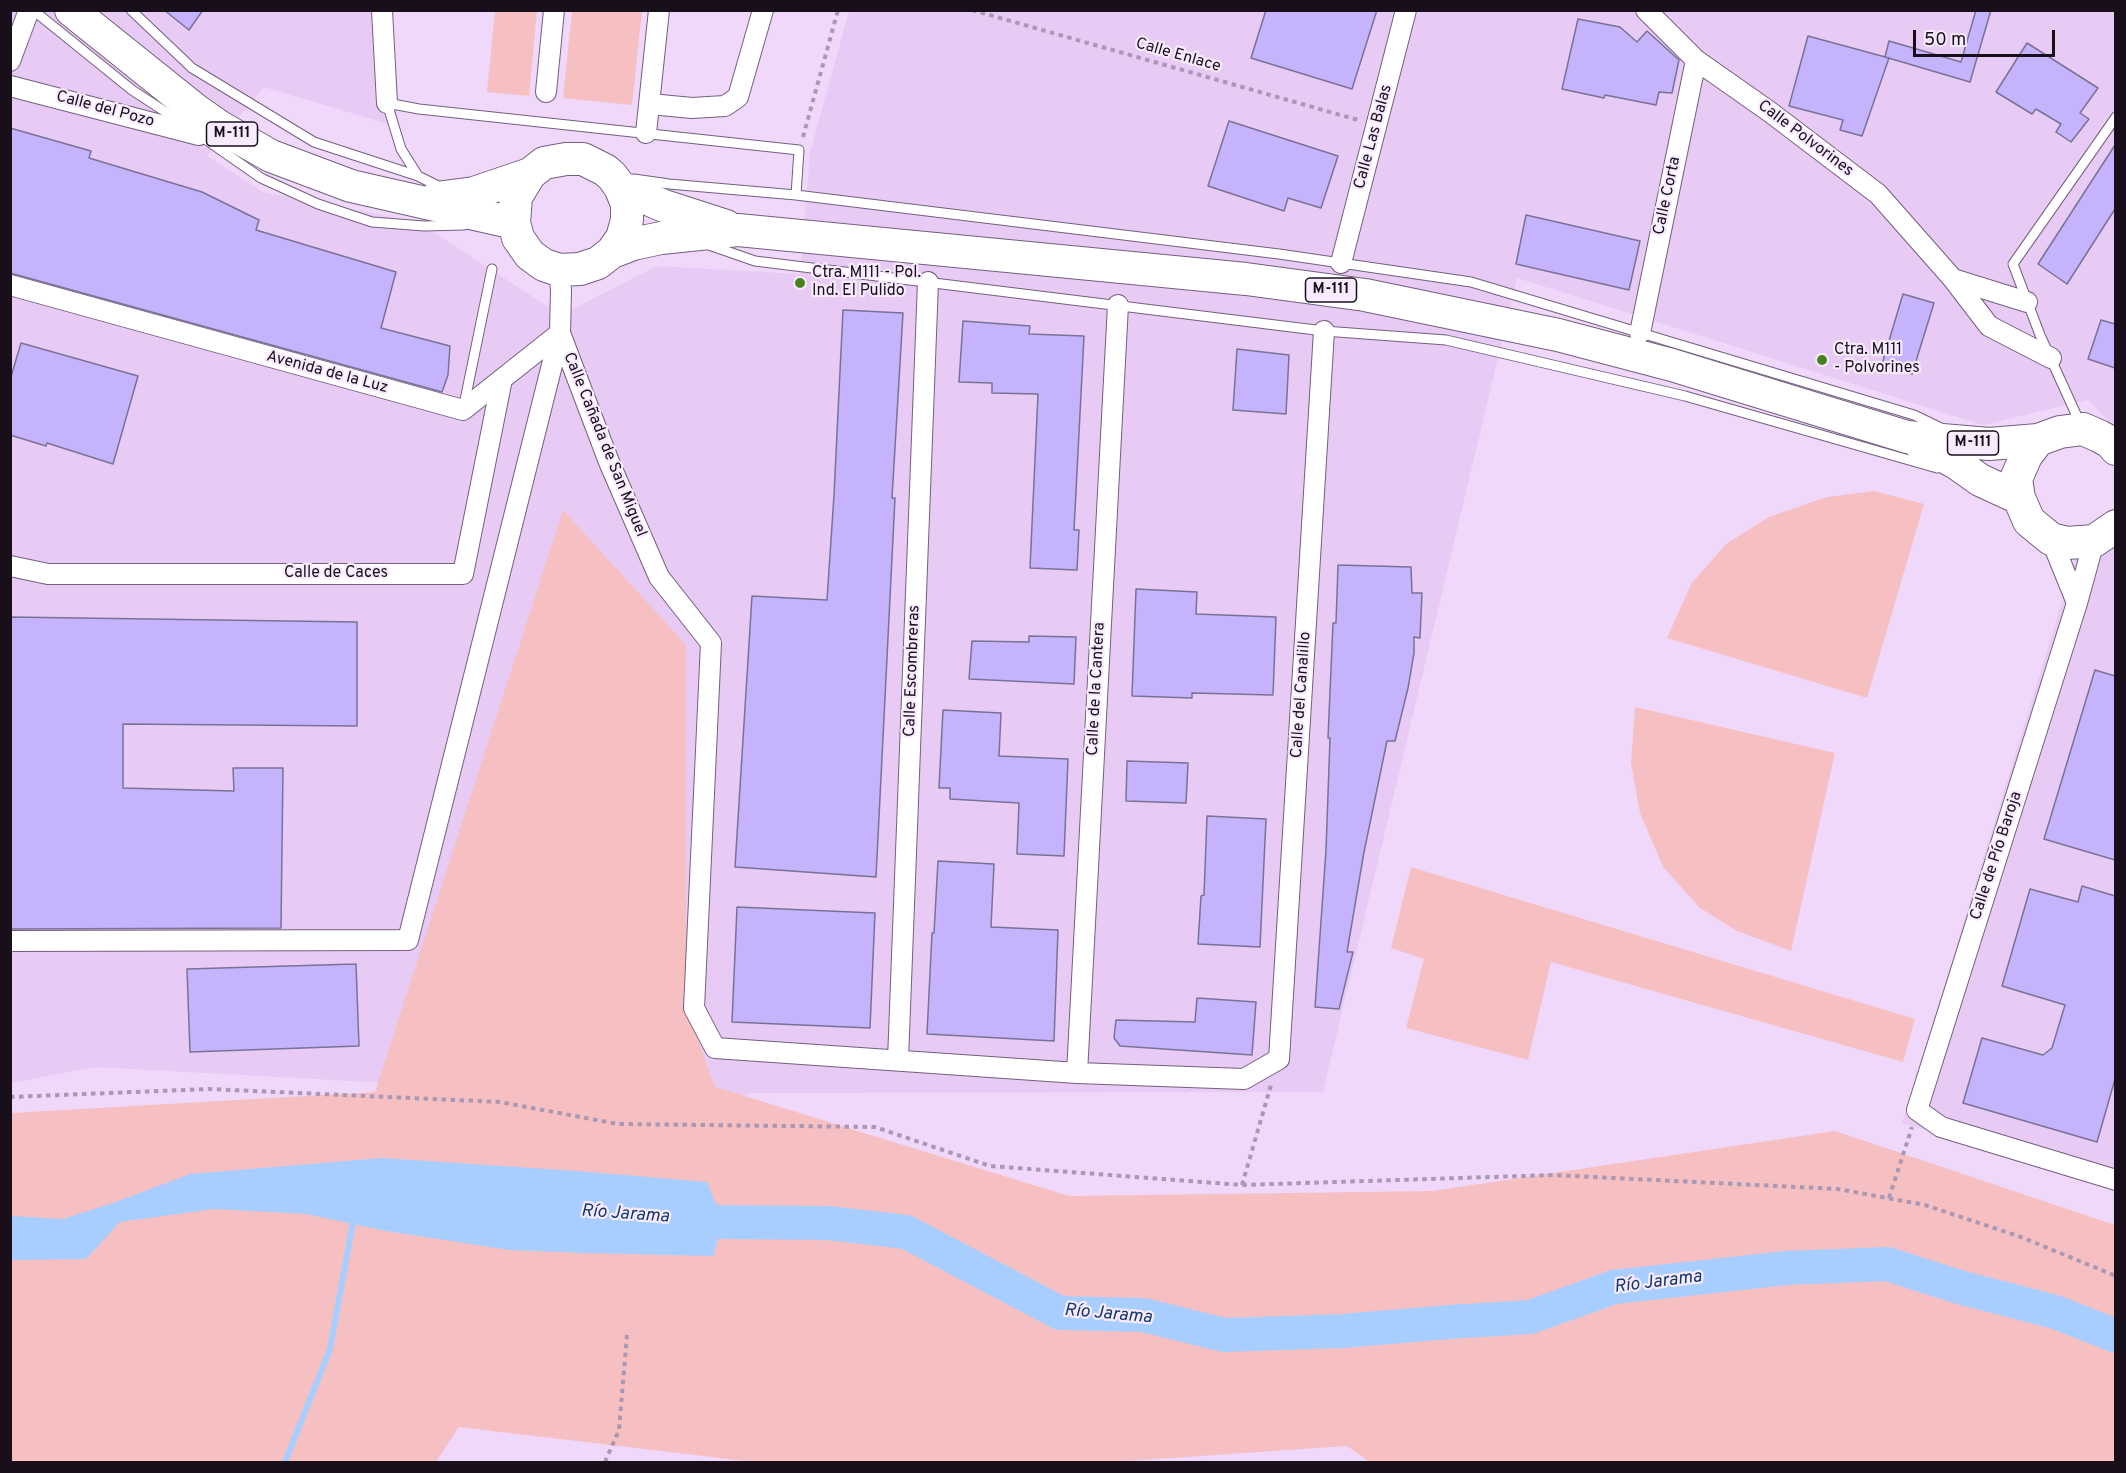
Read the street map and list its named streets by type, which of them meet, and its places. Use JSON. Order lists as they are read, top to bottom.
{
  "streets": {
    "main road": ["M-111"],
    "street": [
      "Calle del Pozo",
      "Calle Las Balas",
      "Calle Polvorines",
      "Calle Corta",
      "Avenida de la Luz",
      "Calle Cañada de San Miguel",
      "Calle de Caces",
      "Calle Escombreras",
      "Calle de la Cantera",
      "Calle del Canalillo",
      "Calle de Pío Baroja"
    ],
    "path": ["Calle Enlace"]
  },
  "crossings": [
    ["Calle Enlace", "Calle Las Balas"],
    ["Calle Polvorines", "Calle Corta"],
    ["Calle Cañada de San Miguel", "Calle Escombreras"]
  ],
  "water": ["Río Jarama"],
  "places": ["Ctra. M111 - Pol. Ind. El Pulido", "Ctra. M111 - Polvorines"],
  "scale_bar": "50 m"
}
